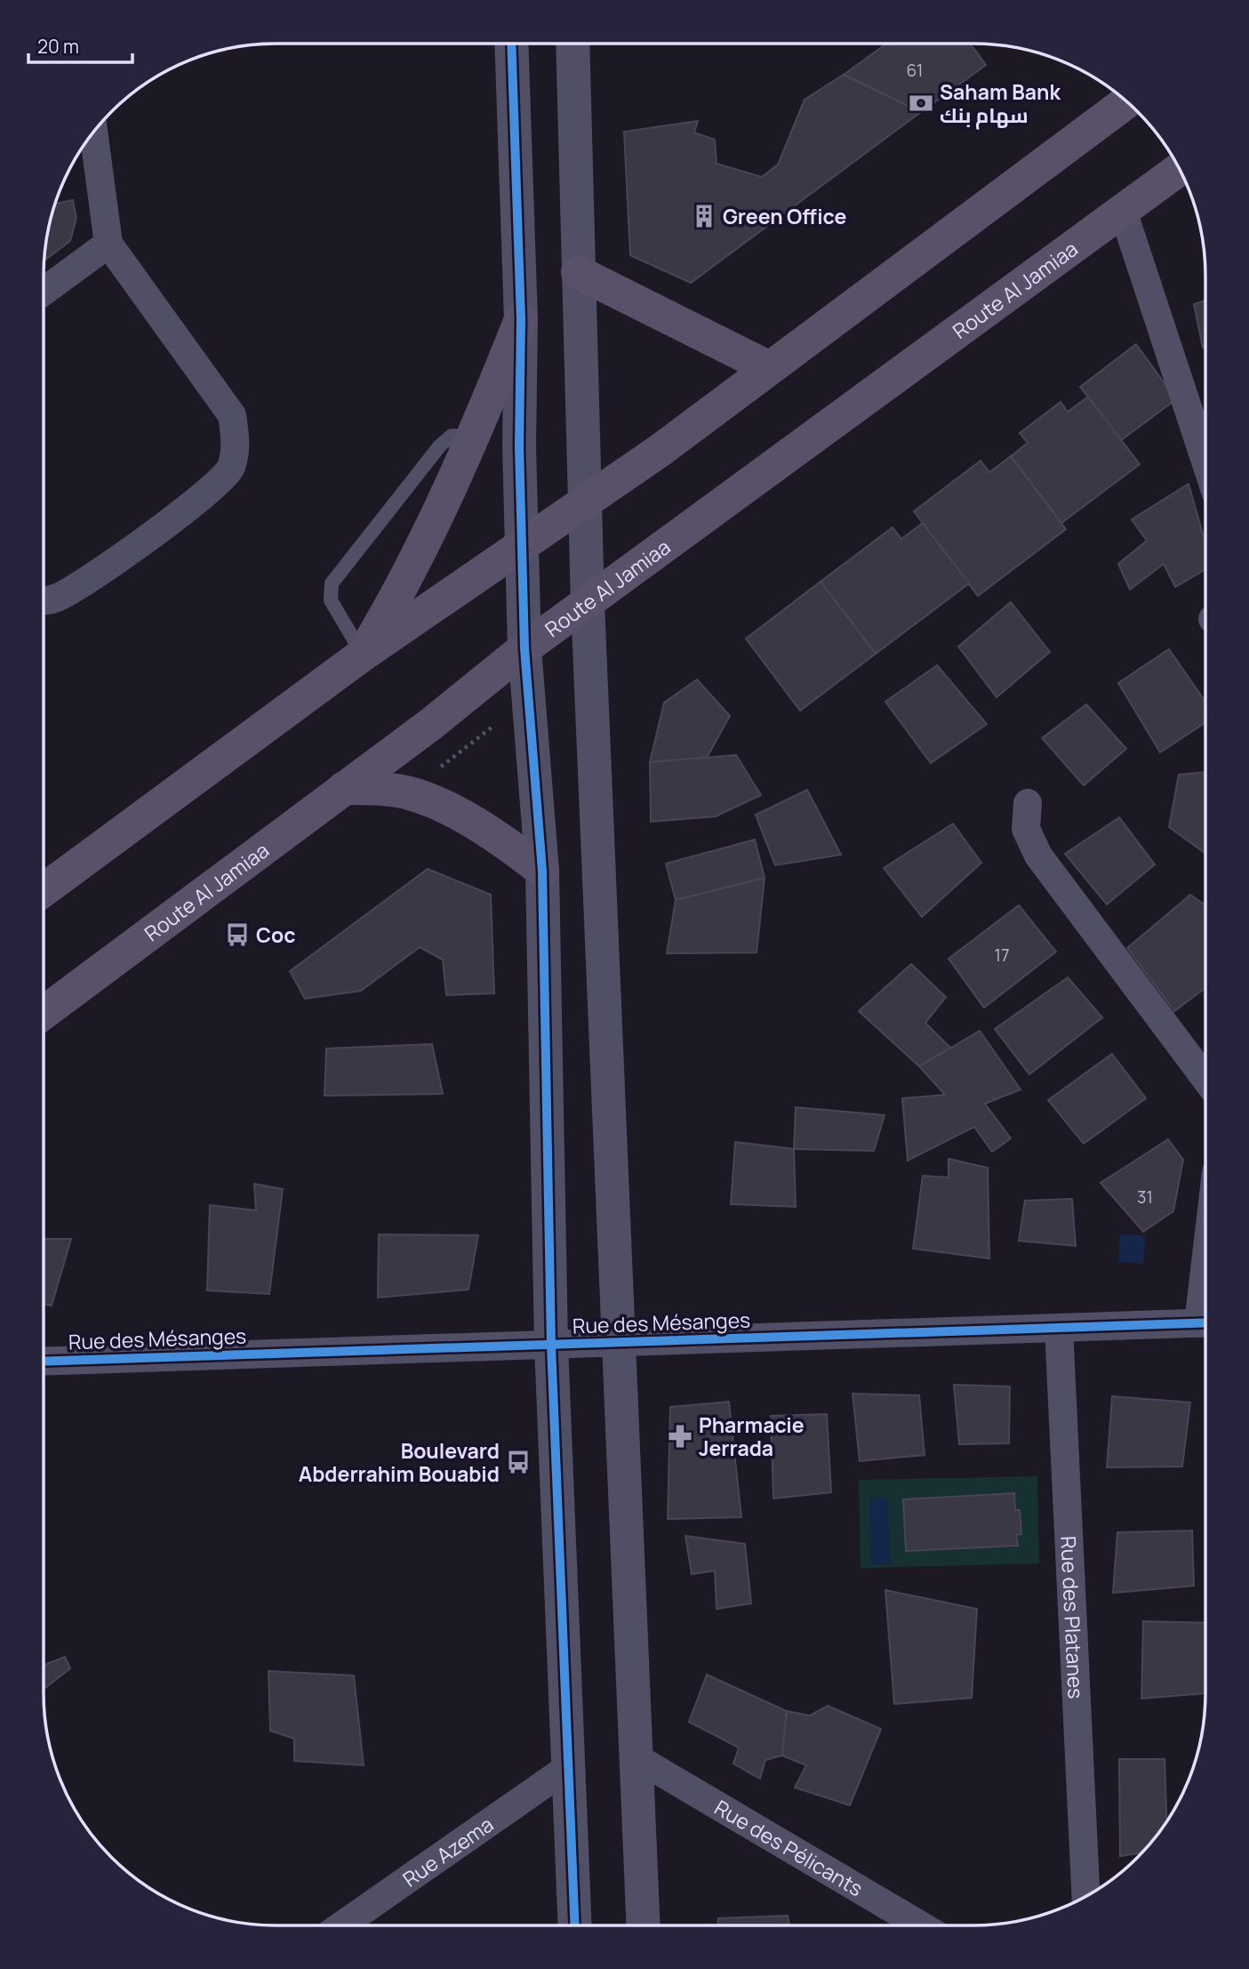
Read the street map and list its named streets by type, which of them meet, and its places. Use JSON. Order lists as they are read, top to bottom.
{
  "streets": {
    "main road": ["Route Al Jamiaa"],
    "street": [
      "Rue des Mésanges",
      "Rue des Platanes",
      "Rue des Pélicants",
      "Rue Azema"
    ]
  },
  "crossings": [
    ["Rue des Mésanges", "Rue des Platanes"]
  ],
  "places": {
    "bank": ["Saham Bank سهام بنك"],
    "building": ["Green Office"],
    "bus stop": ["Coc", "Boulevard Abderrahim Bouabid"],
    "pharmacy": ["Pharmacie Jerrada"]
  },
  "house_numbers": ["61", "17", "31"],
  "scale_bar": "20 m"
}
